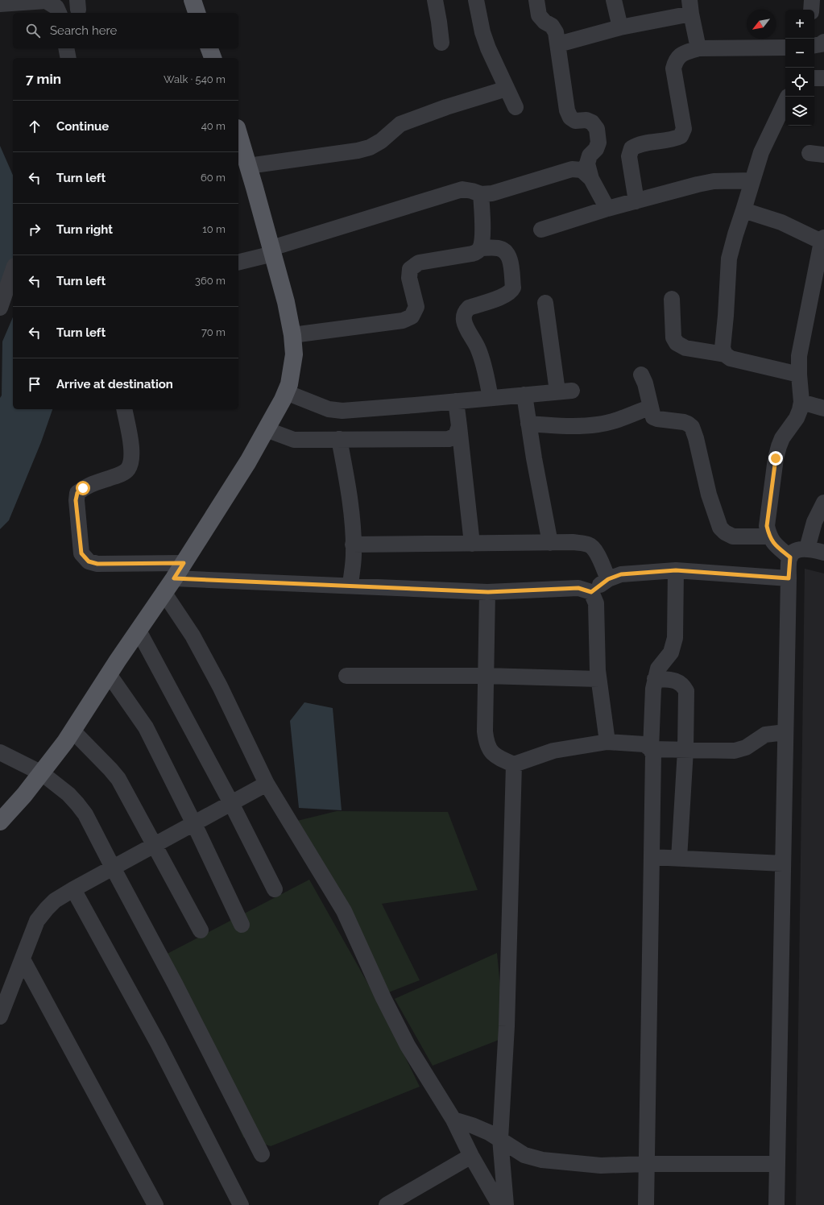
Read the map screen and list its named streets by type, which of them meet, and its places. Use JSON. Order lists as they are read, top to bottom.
{
  "north": "bottom left",
  "page": {
    "map_buttons": ["+", "−"],
    "search": "Search here",
    "heading": ["7 min", "Walk · 540 m"],
    "list": [
      ["Continue", "40 m"],
      ["Turn left", "60 m"],
      ["Turn right", "10 m"],
      ["Turn left", "360 m"],
      ["Turn left", "70 m"],
      "Arrive at destination"
    ]
  }
}
